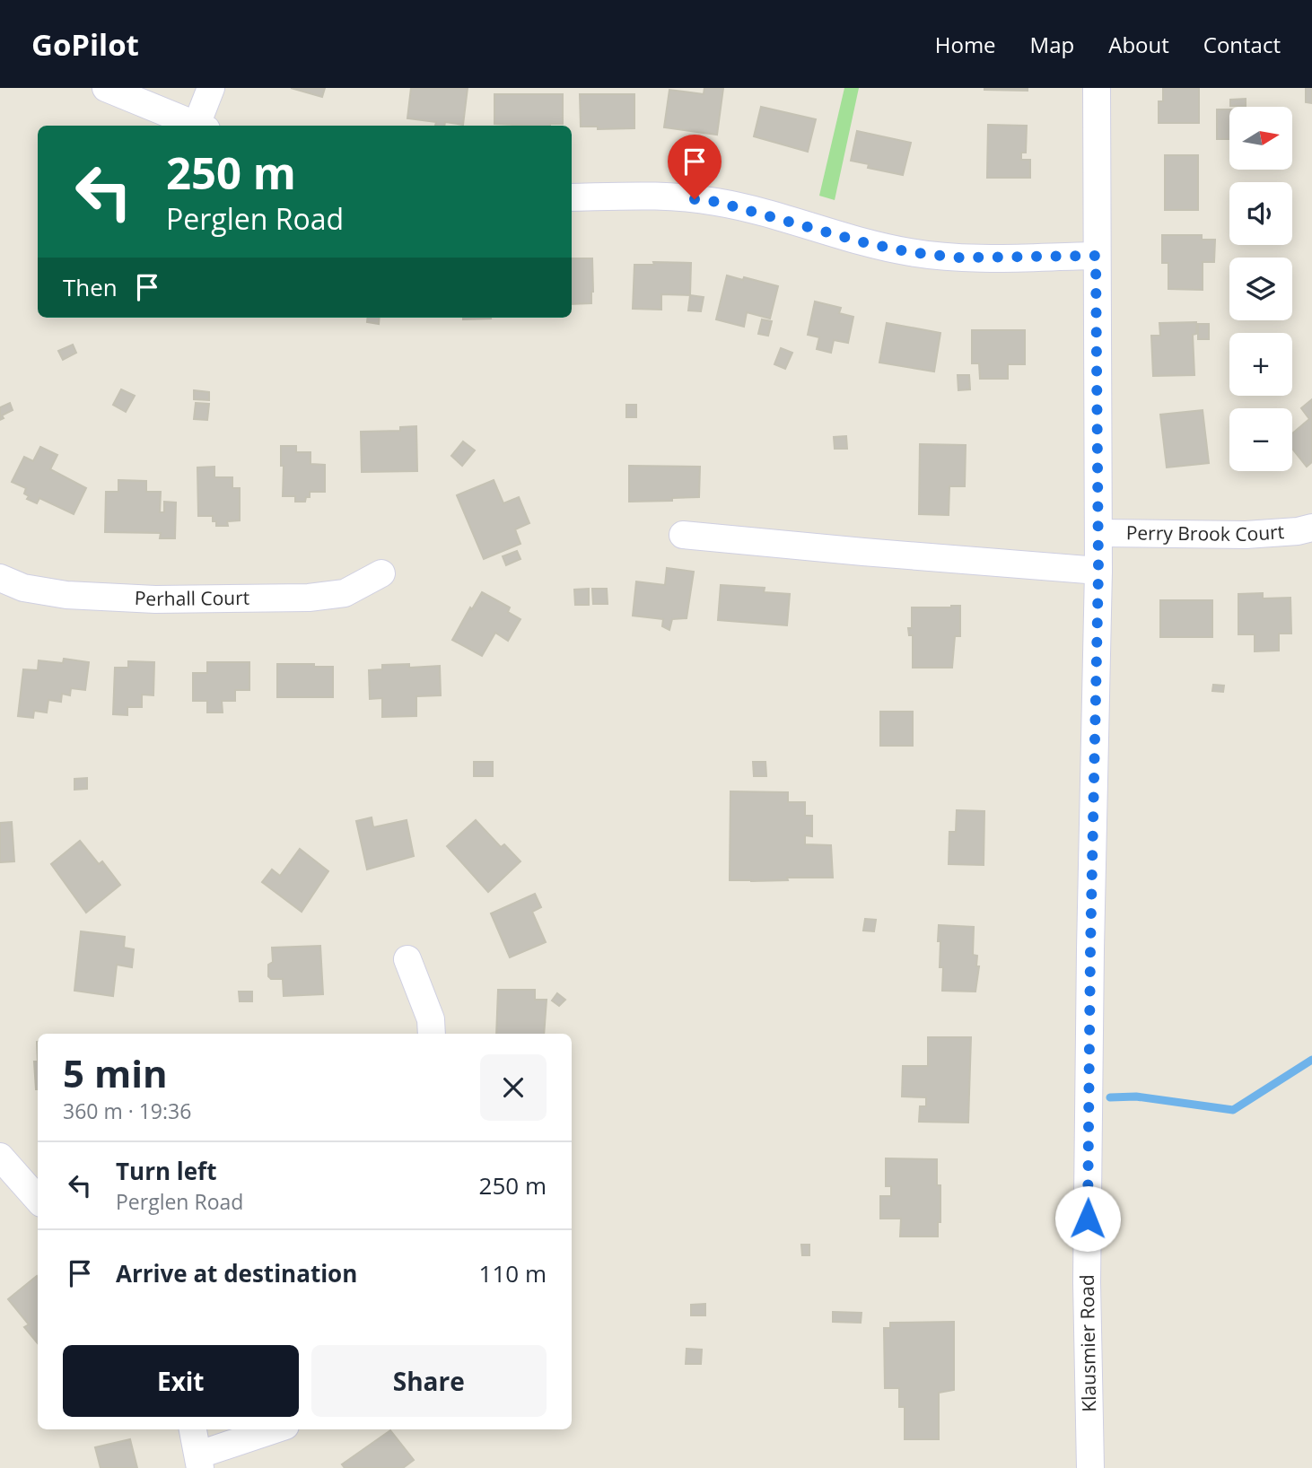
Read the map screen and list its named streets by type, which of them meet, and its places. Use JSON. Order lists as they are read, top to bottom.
{
  "streets": {
    "street": ["Perry Brook Court", "Perhall Court", "Klausmier Road"]
  },
  "crossings": [
    ["Perry Brook Court", "Klausmier Road"]
  ],
  "north": "right",
  "page": {
    "header": "GoPilot",
    "nav": [
      "Home",
      "Map",
      "About",
      "Contact"
    ],
    "map_buttons": ["+", "−"],
    "turn": ["250 m", "Perglen Road"],
    "then": "Then",
    "heading": ["5 min", "360 m · 19:36"],
    "list": [
      {
        "name": "Turn left",
        "note": "Perglen Road",
        "value": "250 m"
      },
      {
        "name": "Arrive at destination",
        "value": "110 m"
      }
    ],
    "buttons": ["Exit", "Share"]
  }
}
